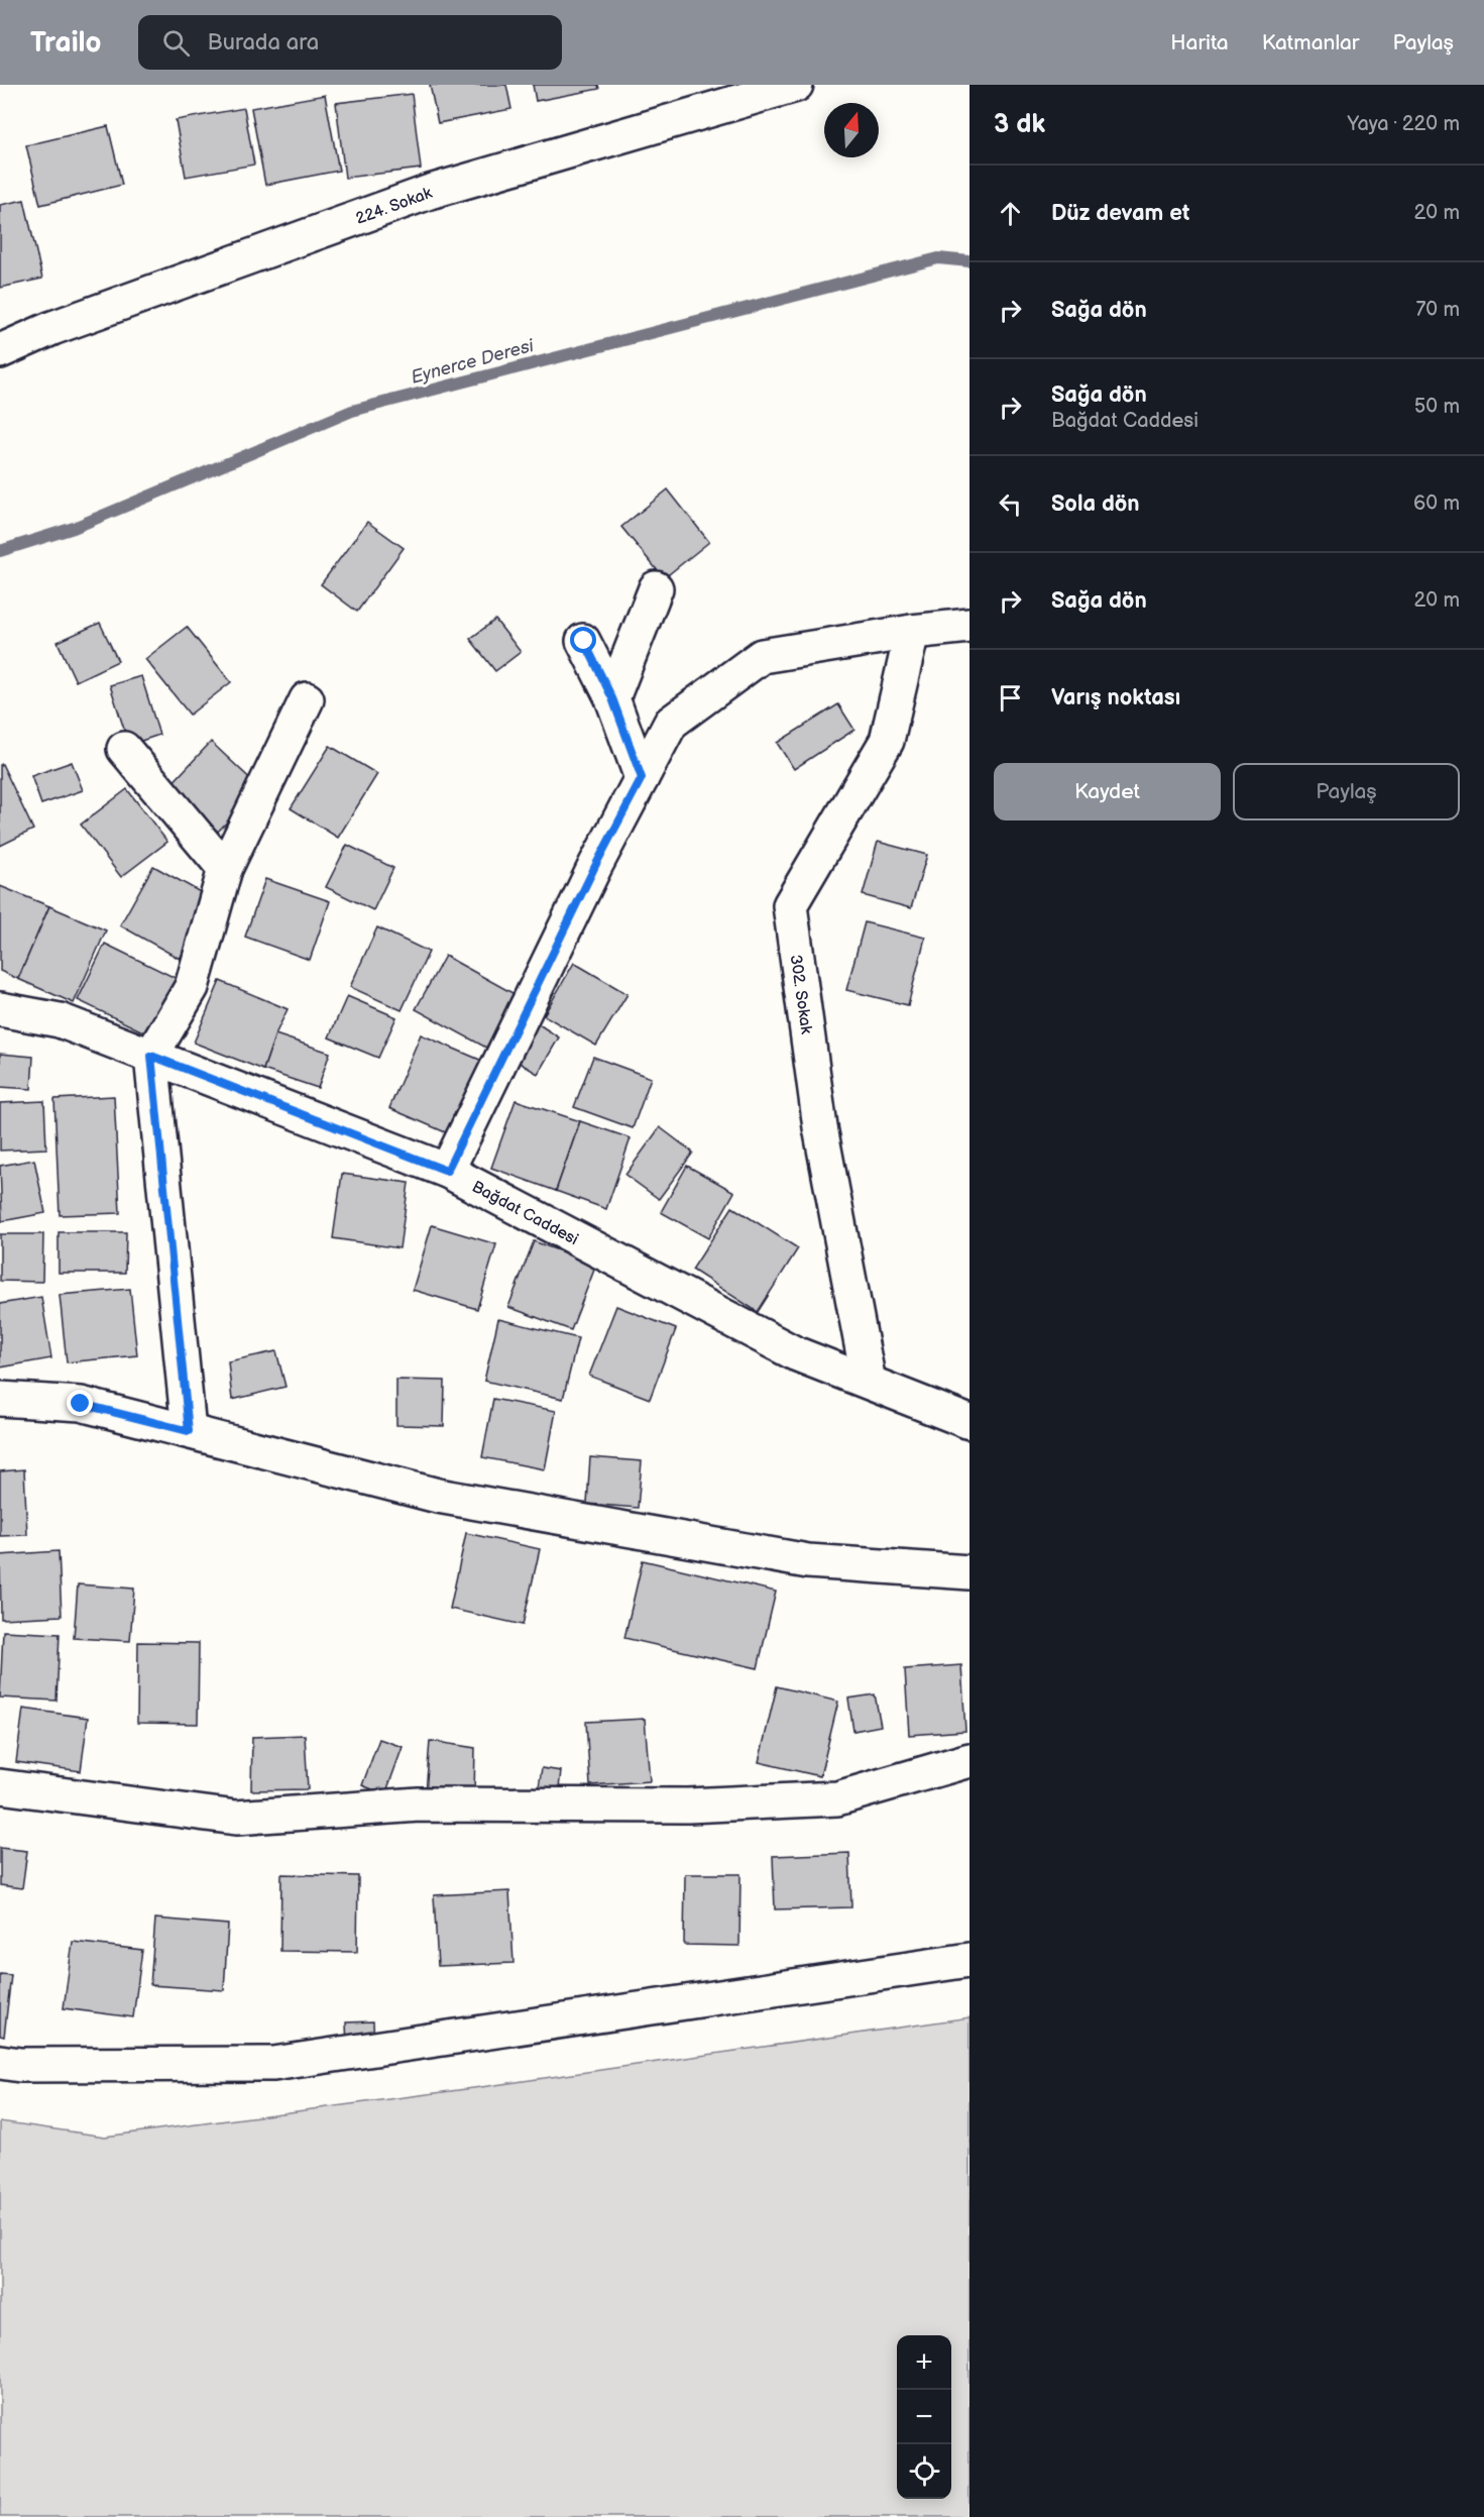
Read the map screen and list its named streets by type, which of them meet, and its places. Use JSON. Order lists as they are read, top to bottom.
{
  "streets": {
    "street": ["224. Sokak", "302. Sokak", "Bağdat Caddesi"]
  },
  "crossings": [
    ["302. Sokak", "Bağdat Caddesi"]
  ],
  "water": ["Eynerce Deresi"],
  "north": "top",
  "page": {
    "header": "Trailo",
    "search": "Burada ara",
    "nav": ["Harita", "Katmanlar", "Paylaş"],
    "heading": ["3 dk", "Yaya · 220 m"],
    "list": [
      ["Düz devam et", "20 m"],
      ["Sağa dön", "70 m"],
      ["Sağa dön", "Bağdat Caddesi", "50 m"],
      ["Sola dön", "60 m"],
      ["Sağa dön", "20 m"],
      "Varış noktası"
    ],
    "buttons": ["Kaydet", "Paylaş"],
    "map_buttons": ["+", "−"]
  }
}
